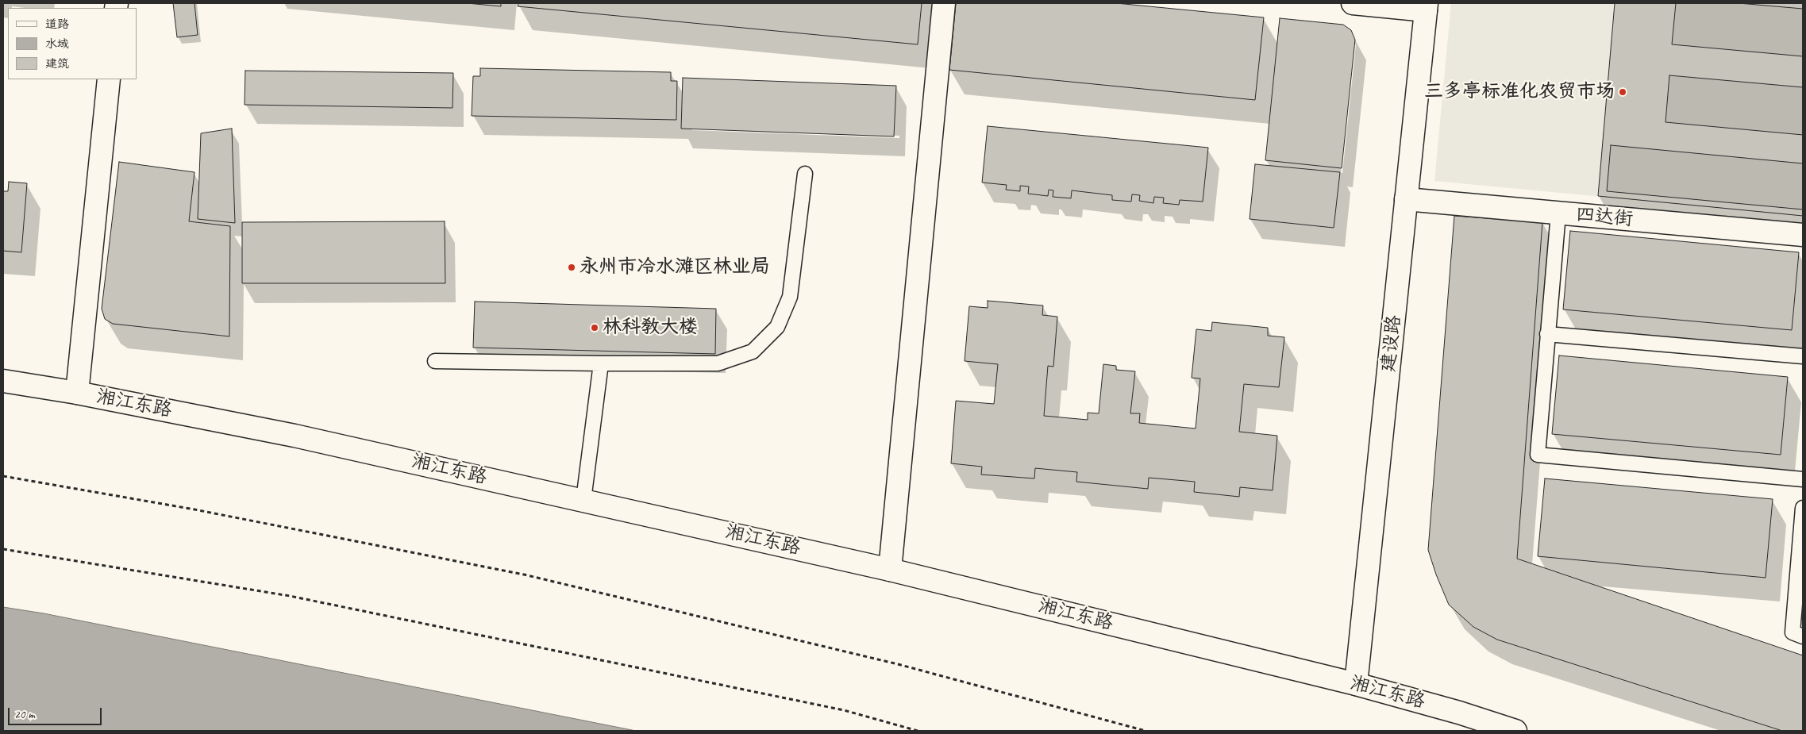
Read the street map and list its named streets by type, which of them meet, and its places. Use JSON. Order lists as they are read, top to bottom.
{
  "streets": {
    "street": ["四达街", "建设路", "湘江东路"]
  },
  "crossings": [
    ["四达街", "建设路"],
    ["建设路", "湘江东路"]
  ],
  "places": ["三多亭标准化农贸市场", "永州市冷水滩区林业局", "林科教大楼"],
  "legend": ["道路", "水域", "建筑"],
  "scale_bar": "20 m"
}
